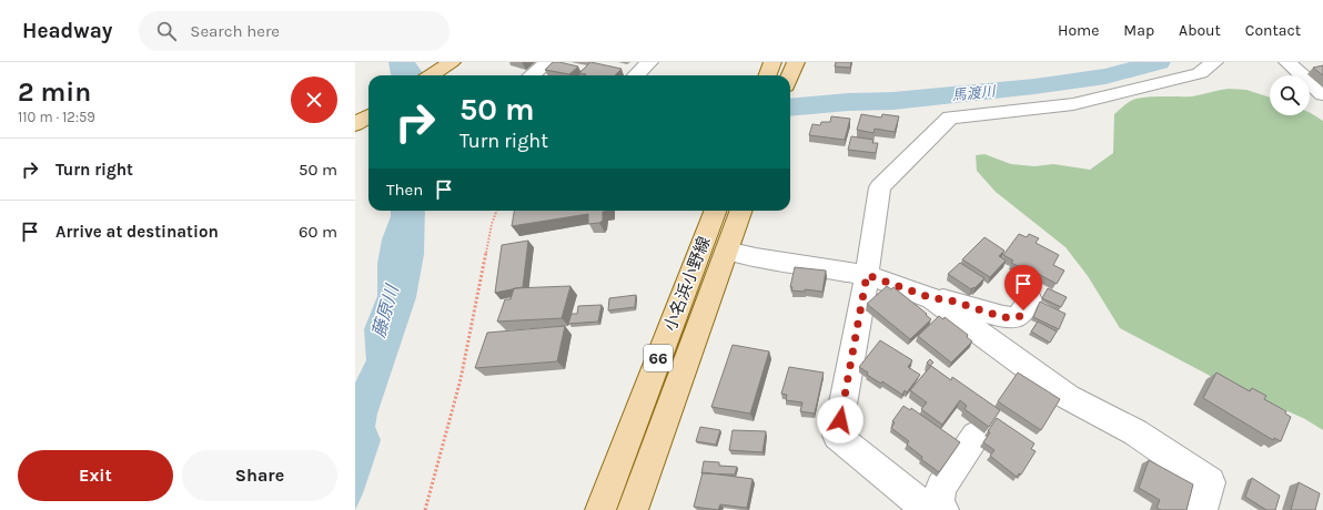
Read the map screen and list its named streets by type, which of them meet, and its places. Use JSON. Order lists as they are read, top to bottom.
{
  "streets": {
    "main road": ["小名浜小野線", "66"]
  },
  "water": ["馬渡川", "藤原川"],
  "page": {
    "header": "Headway",
    "search": "Search here",
    "nav": [
      "Home",
      "Map",
      "About",
      "Contact"
    ],
    "heading": ["2 min", "110 m · 12:59"],
    "turn": ["50 m", "Turn right"],
    "list": [
      {
        "name": "Turn right",
        "value": "50 m"
      },
      {
        "name": "Arrive at destination",
        "value": "60 m"
      }
    ],
    "then": "Then",
    "buttons": ["Exit", "Share"]
  }
}
